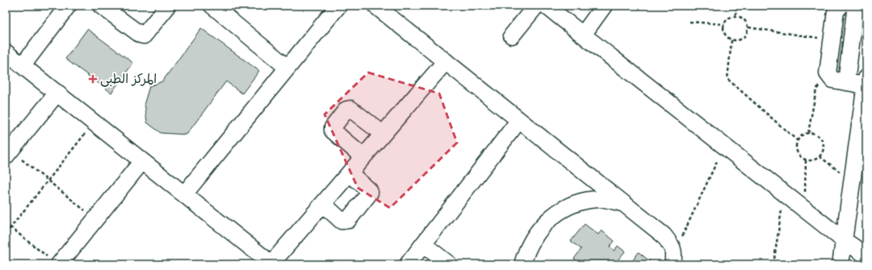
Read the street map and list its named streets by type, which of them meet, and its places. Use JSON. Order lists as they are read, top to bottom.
{
  "places": {
    "health": ["المركز الطبى"]
  }
}
